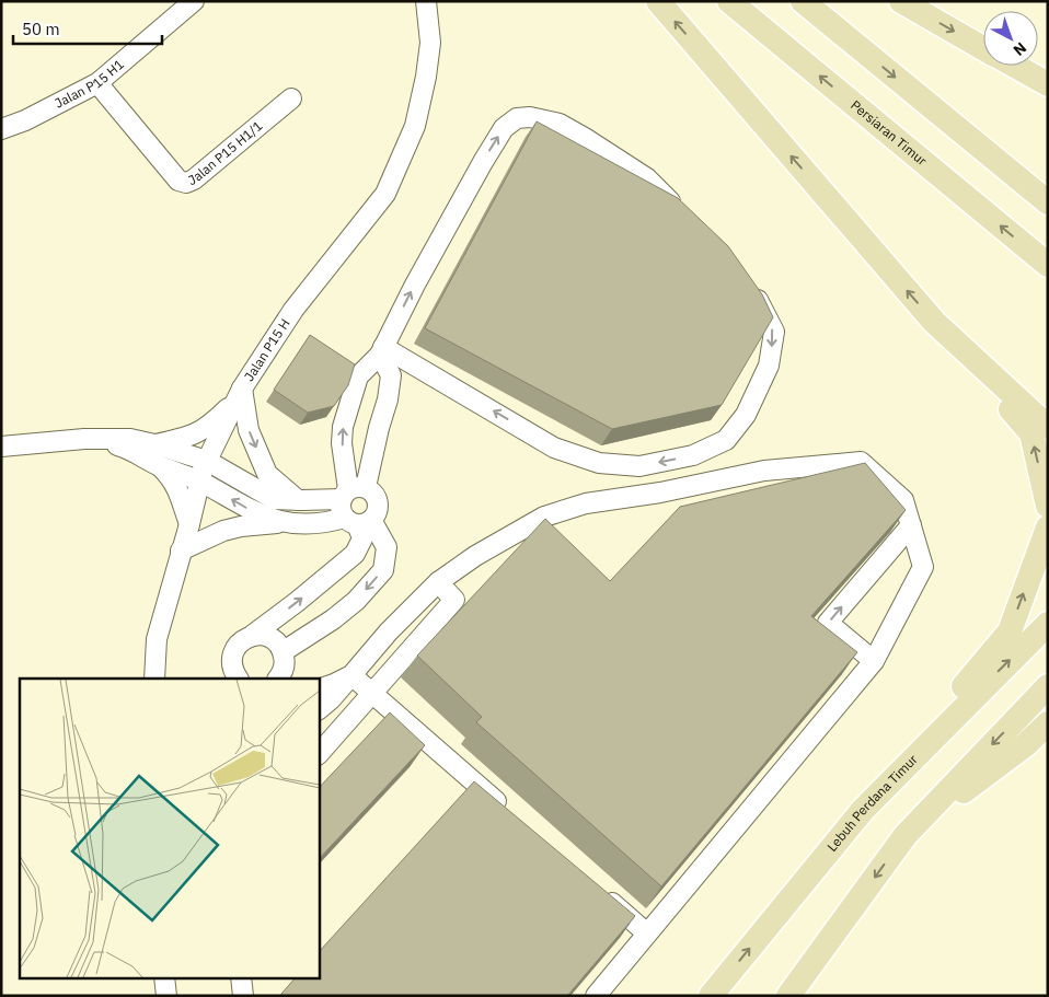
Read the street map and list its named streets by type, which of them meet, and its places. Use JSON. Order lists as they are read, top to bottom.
{
  "streets": {
    "main road": ["Persiaran Timur", "Lebuh Perdana Timur"],
    "street": ["Jalan P15 H1", "Jalan P15 H1/1", "Jalan P15 H"]
  },
  "crossings": [
    ["Jalan P15 H1", "Jalan P15 H1/1"]
  ],
  "scale_bar": "50 m",
  "north": "bottom right"
}
